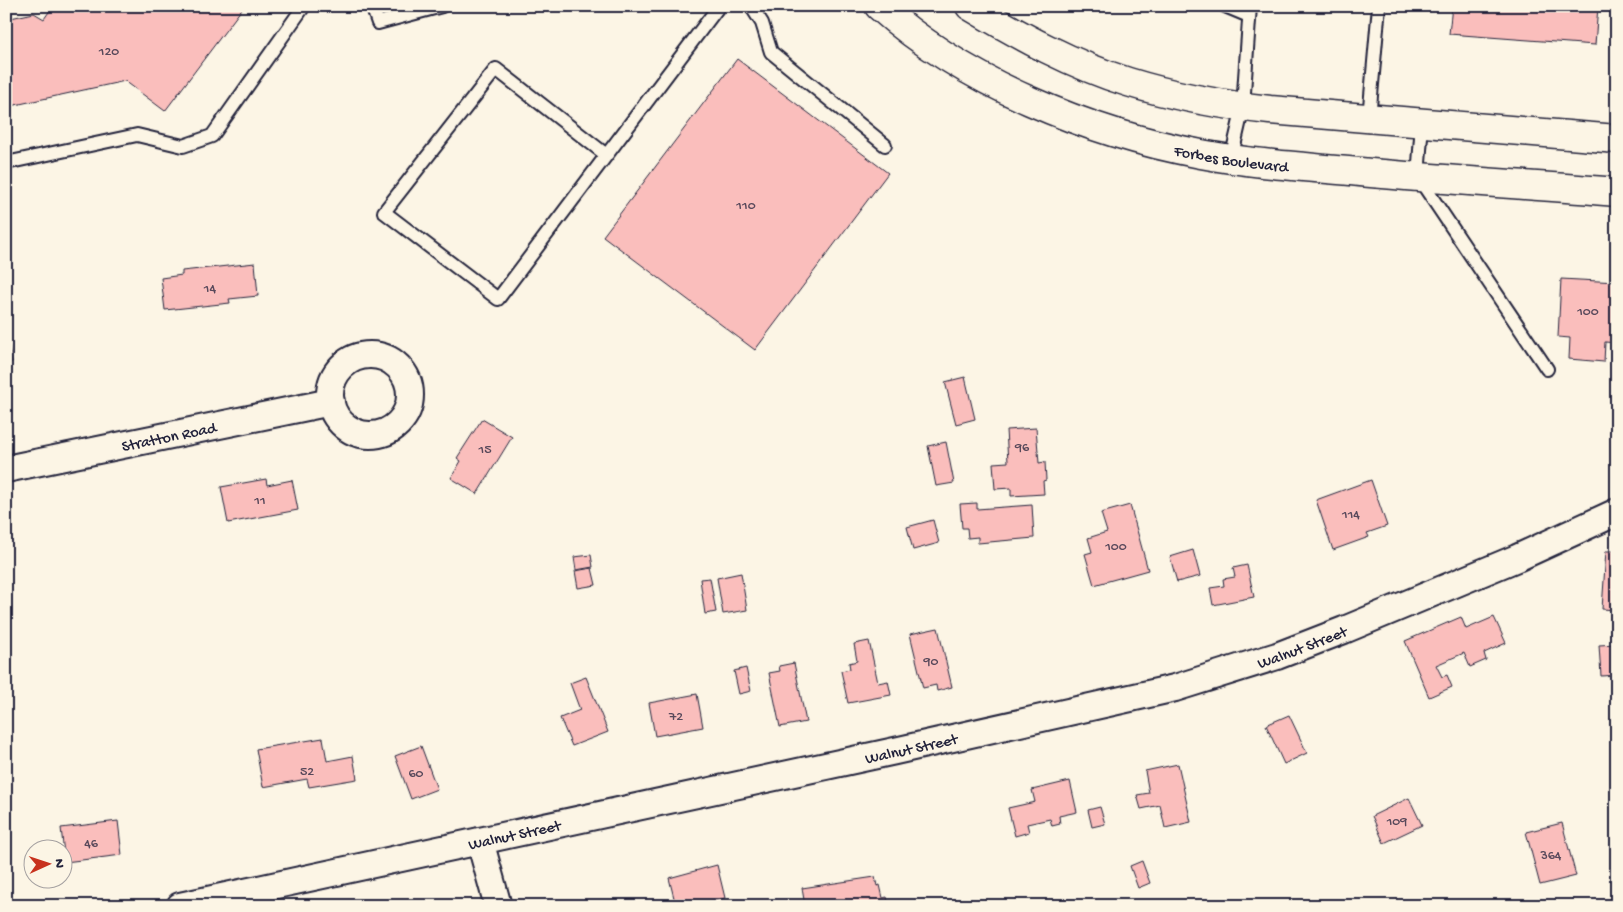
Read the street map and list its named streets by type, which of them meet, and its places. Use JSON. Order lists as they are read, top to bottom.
{
  "streets": {
    "street": ["Forbes Boulevard", "Stratton Road", "Walnut Street"]
  },
  "house_numbers": [
    "120",
    "110",
    "14",
    "100",
    "96",
    "15",
    "11",
    "114",
    "100",
    "90",
    "72",
    "52",
    "60",
    "109",
    "46",
    "364"
  ],
  "north": "right"
}
